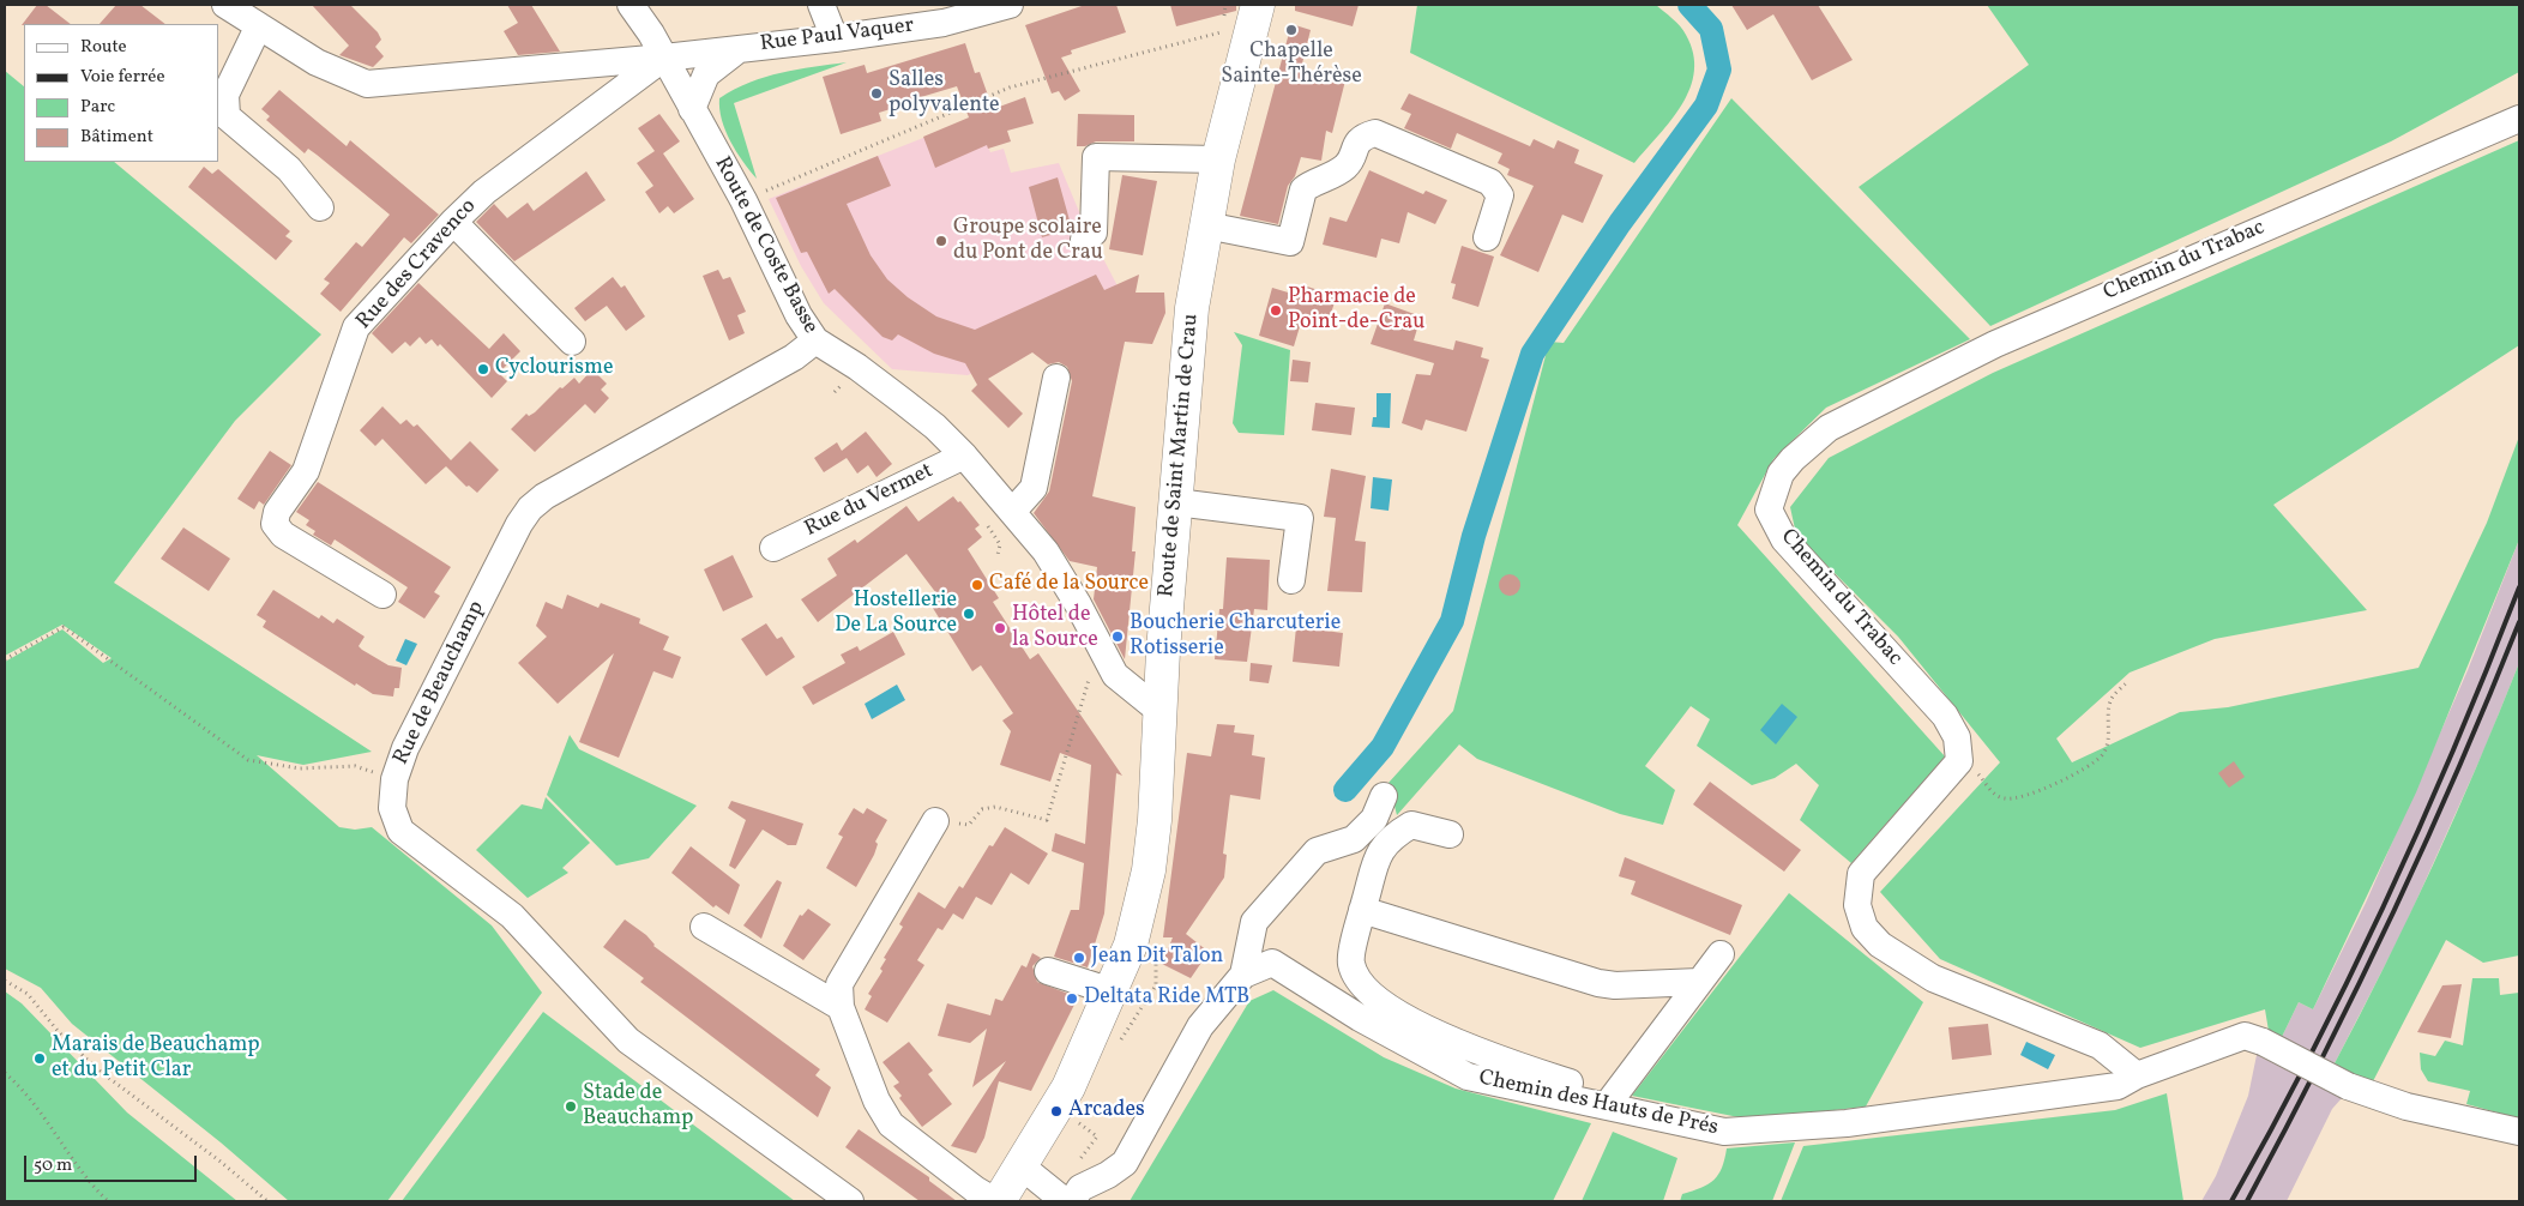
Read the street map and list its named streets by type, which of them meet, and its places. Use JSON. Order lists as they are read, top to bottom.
{
  "streets": {
    "main road": ["Route de Saint Martin de Crau"],
    "street": [
      "Rue Paul Vaquer",
      "Route de Coste Basse",
      "Chemin du Trabac",
      "Rue des Cravenco",
      "Rue du Vermet",
      "Rue de Beauchamp",
      "Chemin des Hauts de Prés"
    ]
  },
  "crossings": [
    ["Rue Paul Vaquer", "Route de Coste Basse"],
    ["Rue Paul Vaquer", "Rue des Cravenco"],
    ["Route de Coste Basse", "Rue des Cravenco"],
    ["Route de Coste Basse", "Route de Saint Martin de Crau"],
    ["Route de Coste Basse", "Rue du Vermet"],
    ["Route de Coste Basse", "Rue de Beauchamp"]
  ],
  "places": [
    "Chapelle Sainte-Thérèse",
    "Salles polyvalente",
    "Groupe scolaire du Pont de Crau",
    "Pharmacie de Point-de-Crau",
    "Cyclourisme",
    "Café de la Source",
    "Hostellerie De La Source",
    "Hôtel de la Source",
    "Boucherie Charcuterie Rotisserie",
    "Jean Dit Talon",
    "Deltata Ride MTB",
    "Marais de Beauchamp et du Petit Clar",
    "Stade de Beauchamp",
    "Arcades"
  ],
  "legend": [
    "Route",
    "Voie ferrée",
    "Parc",
    "Bâtiment"
  ],
  "scale_bar": "50 m"
}
